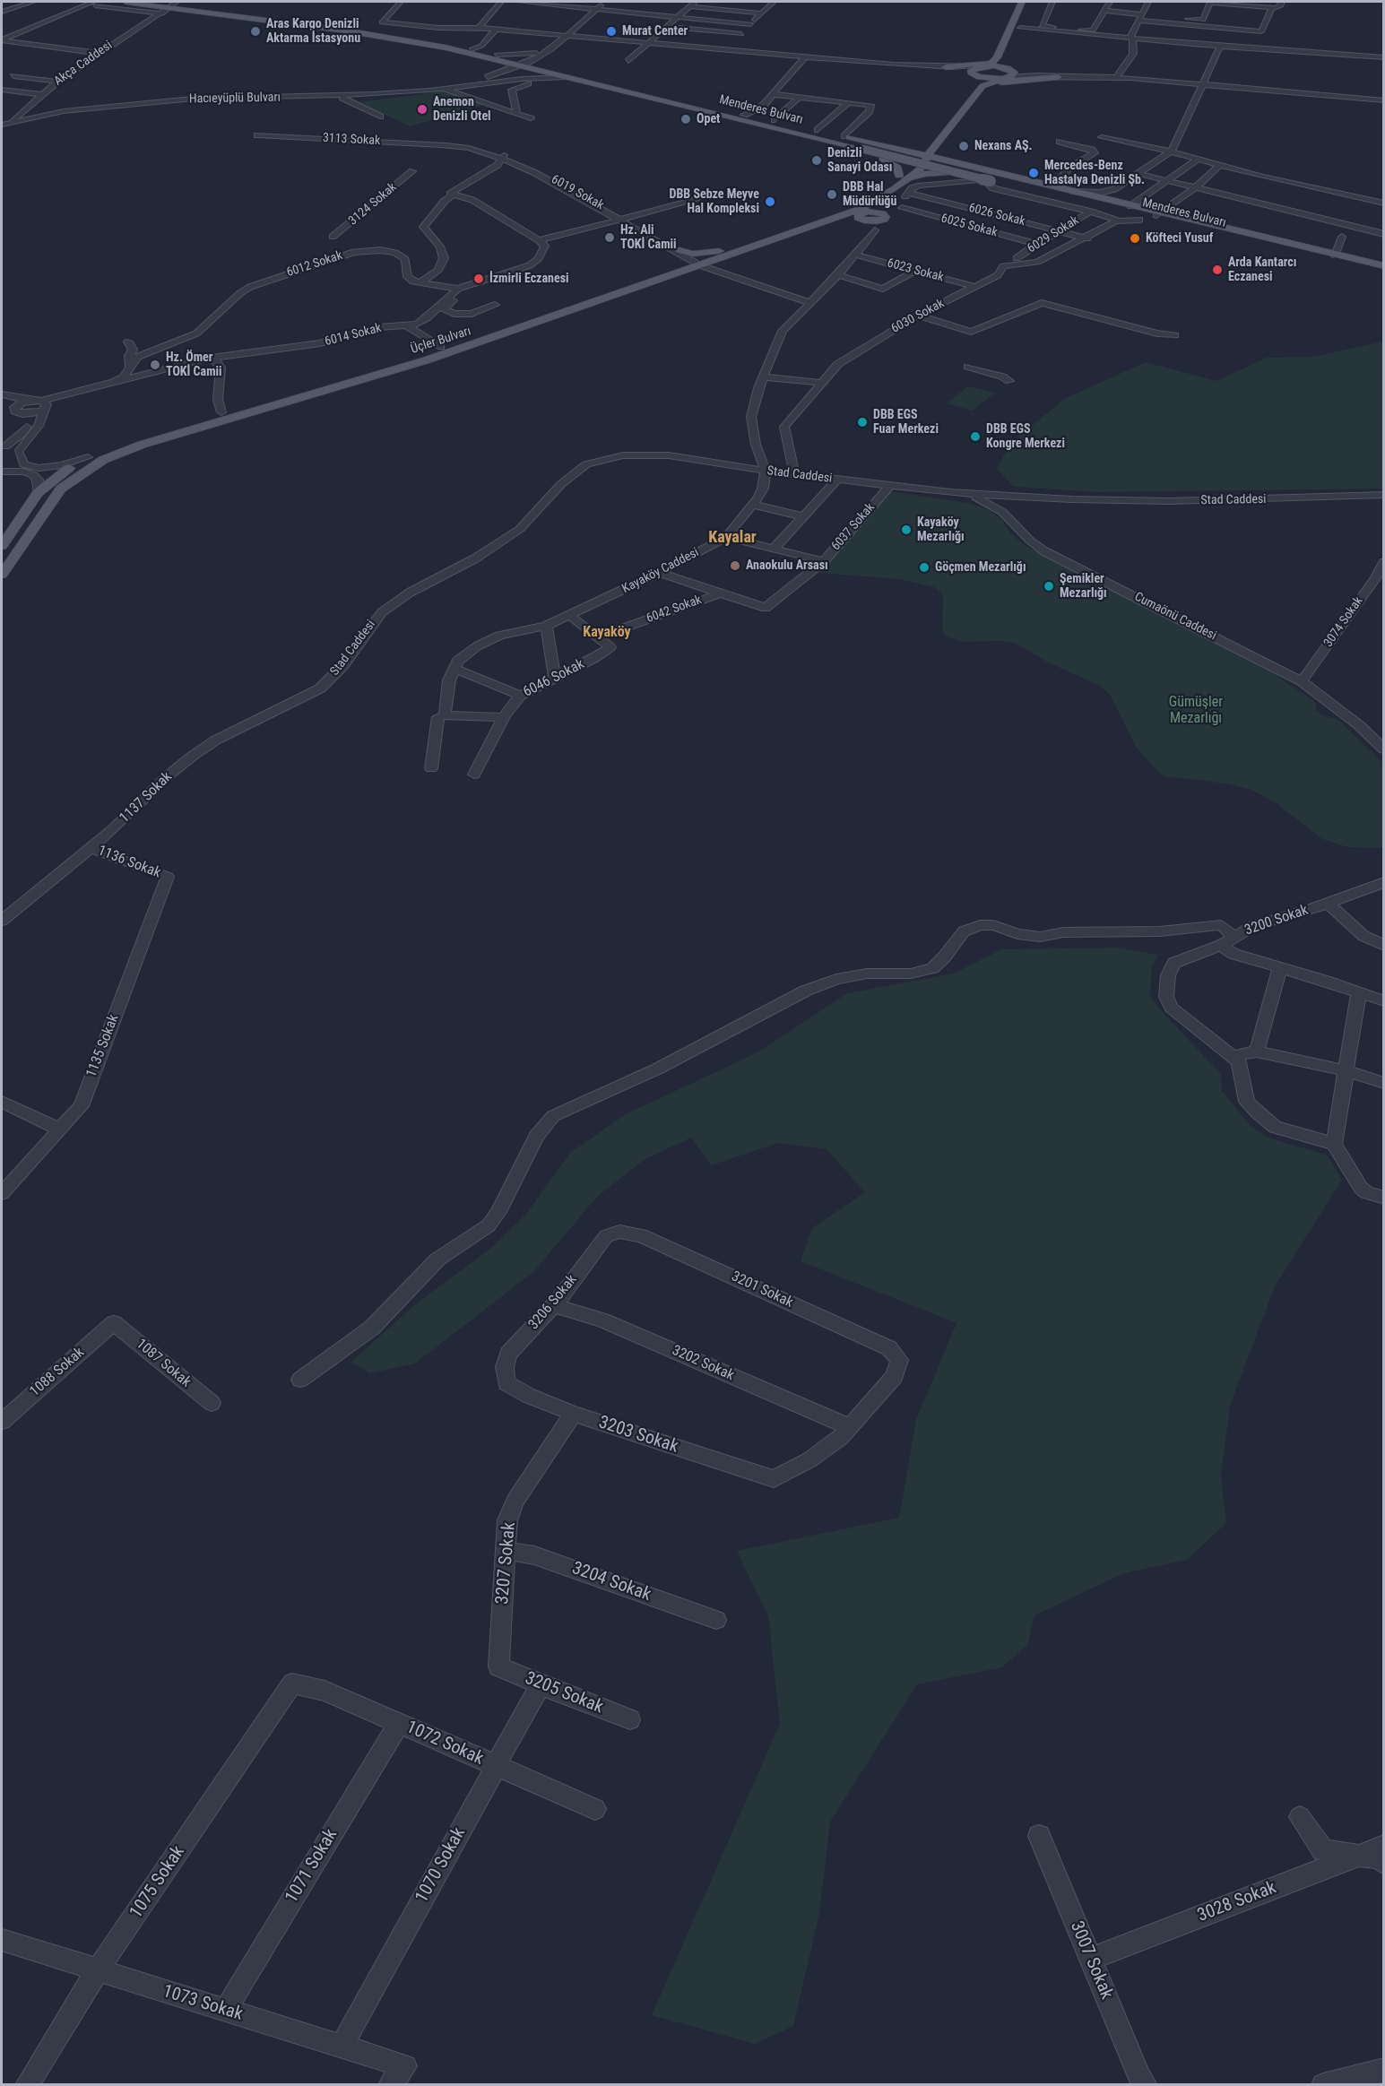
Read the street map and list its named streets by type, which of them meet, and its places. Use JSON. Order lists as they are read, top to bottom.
{
  "streets": {
    "main road": ["Menderes Bulvarı", "Üçler Bulvarı"],
    "street": [
      "Akça Caddesi",
      "Hacıeyüplü Bulvarı",
      "3113 Sokak",
      "6019 Sokak",
      "3124 Sokak",
      "6026 Sokak",
      "6025 Sokak",
      "6029 Sokak",
      "6012 Sokak",
      "6023 Sokak",
      "6030 Sokak",
      "6014 Sokak",
      "Stad Caddesi",
      "6037 Sokak",
      "Kayaköy Caddesi",
      "6042 Sokak",
      "Cumaönü Caddesi",
      "3074 Sokak",
      "6046 Sokak",
      "1137 Sokak",
      "1136 Sokak",
      "3200 Sokak",
      "1135 Sokak",
      "3201 Sokak",
      "3206 Sokak",
      "1087 Sokak",
      "3202 Sokak",
      "1088 Sokak",
      "3203 Sokak",
      "3207 Sokak",
      "3204 Sokak",
      "3205 Sokak",
      "1072 Sokak",
      "1070 Sokak",
      "1071 Sokak",
      "1075 Sokak",
      "3028 Sokak",
      "3007 Sokak",
      "1073 Sokak"
    ]
  },
  "crossings": [
    ["Akça Caddesi", "Hacıeyüplü Bulvarı"],
    ["Akça Caddesi", "Menderes Bulvarı"],
    ["3113 Sokak", "6019 Sokak"],
    ["6019 Sokak", "Üçler Bulvarı"],
    ["6026 Sokak", "6029 Sokak"],
    ["6026 Sokak", "6030 Sokak"],
    ["6025 Sokak", "6029 Sokak"],
    ["6012 Sokak", "6014 Sokak"],
    ["6023 Sokak", "6030 Sokak"],
    ["6030 Sokak", "Stad Caddesi"],
    ["Stad Caddesi", "6037 Sokak"],
    ["Stad Caddesi", "Kayaköy Caddesi"],
    ["Stad Caddesi", "Cumaönü Caddesi"],
    ["Stad Caddesi", "1137 Sokak"],
    ["6037 Sokak", "6042 Sokak"],
    ["6042 Sokak", "6046 Sokak"],
    ["Cumaönü Caddesi", "3074 Sokak"],
    ["1137 Sokak", "1136 Sokak"],
    ["1136 Sokak", "1135 Sokak"],
    ["3201 Sokak", "3206 Sokak"],
    ["3201 Sokak", "3202 Sokak"],
    ["3201 Sokak", "3203 Sokak"],
    ["3206 Sokak", "3202 Sokak"],
    ["3206 Sokak", "3203 Sokak"],
    ["1087 Sokak", "1088 Sokak"],
    ["3202 Sokak", "3203 Sokak"],
    ["3203 Sokak", "3207 Sokak"],
    ["3207 Sokak", "3204 Sokak"],
    ["3207 Sokak", "3205 Sokak"],
    ["3205 Sokak", "1070 Sokak"],
    ["1072 Sokak", "1070 Sokak"],
    ["1072 Sokak", "1071 Sokak"],
    ["1072 Sokak", "1075 Sokak"],
    ["1070 Sokak", "1073 Sokak"],
    ["1071 Sokak", "1073 Sokak"],
    ["1075 Sokak", "1073 Sokak"],
    ["3028 Sokak", "3007 Sokak"]
  ],
  "districts": ["Kayalar", "Kayaköy"],
  "parks": ["Gümüşler Mezarlığı"],
  "places": [
    "Aras Kargo Denizli Aktarma İstasyonu",
    "Murat Center",
    "Anemon Denizli Otel",
    "Opet",
    "Nexans AŞ.",
    "Denizli Sanayi Odası",
    "Mercedes-Benz Hastalya Denizli Şb.",
    "DBB Hal Müdürlüğü",
    "DBB Sebze Meyve Hal Kompleksi",
    "Hz. Ali TOKİ Camii",
    "Köfteci Yusuf",
    "Arda Kantarcı Eczanesi",
    "İzmirli Eczanesi",
    "Hz. Ömer TOKİ Camii",
    "DBB EGS Fuar Merkezi",
    "DBB EGS Kongre Merkezi",
    "Kayaköy Mezarlığı",
    "Anaokulu Arsası",
    "Göçmen Mezarlığı",
    "Şemikler Mezarlığı"
  ]
}
